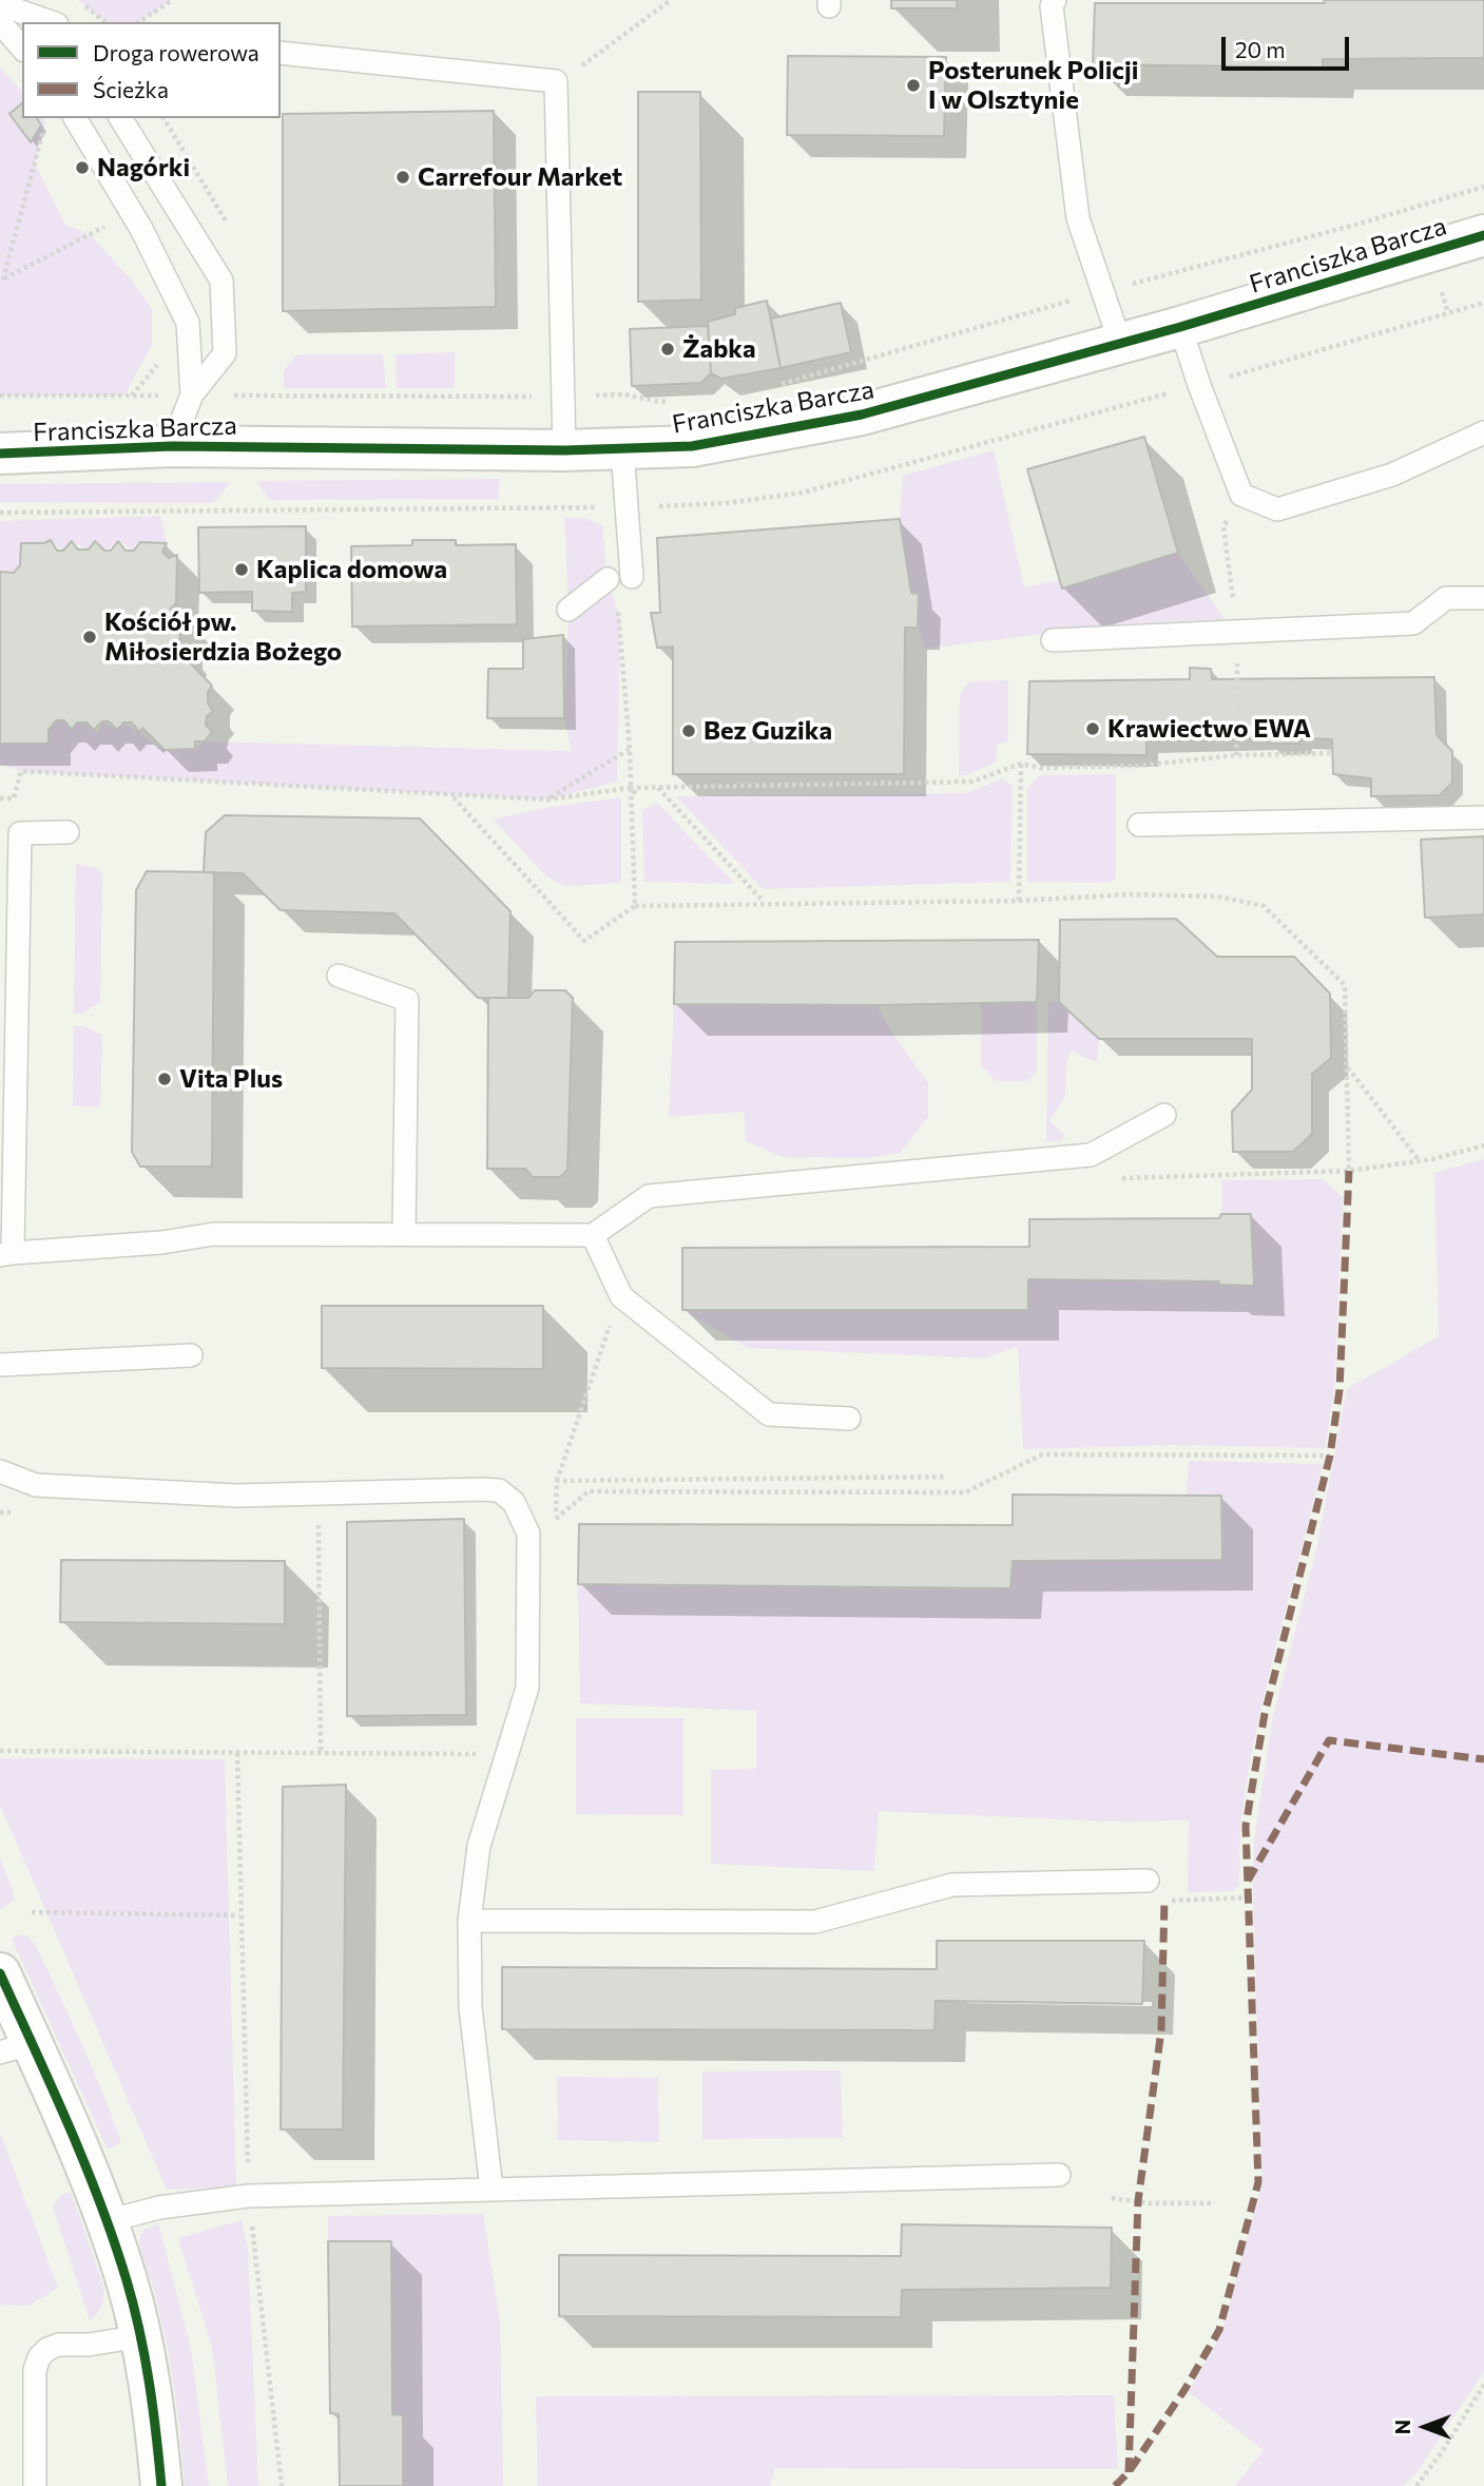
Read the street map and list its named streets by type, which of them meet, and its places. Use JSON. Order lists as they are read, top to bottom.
{
  "streets": {
    "street": ["Franciszka Barcza"]
  },
  "places": [
    "Posterunek Policji I w Olsztynie",
    "Nagórki",
    "Carrefour Market",
    "Żabka",
    "Kaplica domowa",
    "Kościół pw. Miłosierdzia Bożego",
    "Krawiectwo EWA",
    "Bez Guzika",
    "Vita Plus"
  ],
  "legend": ["Droga rowerowa", "Ścieżka"],
  "scale_bar": "20 m",
  "north": "left"
}
